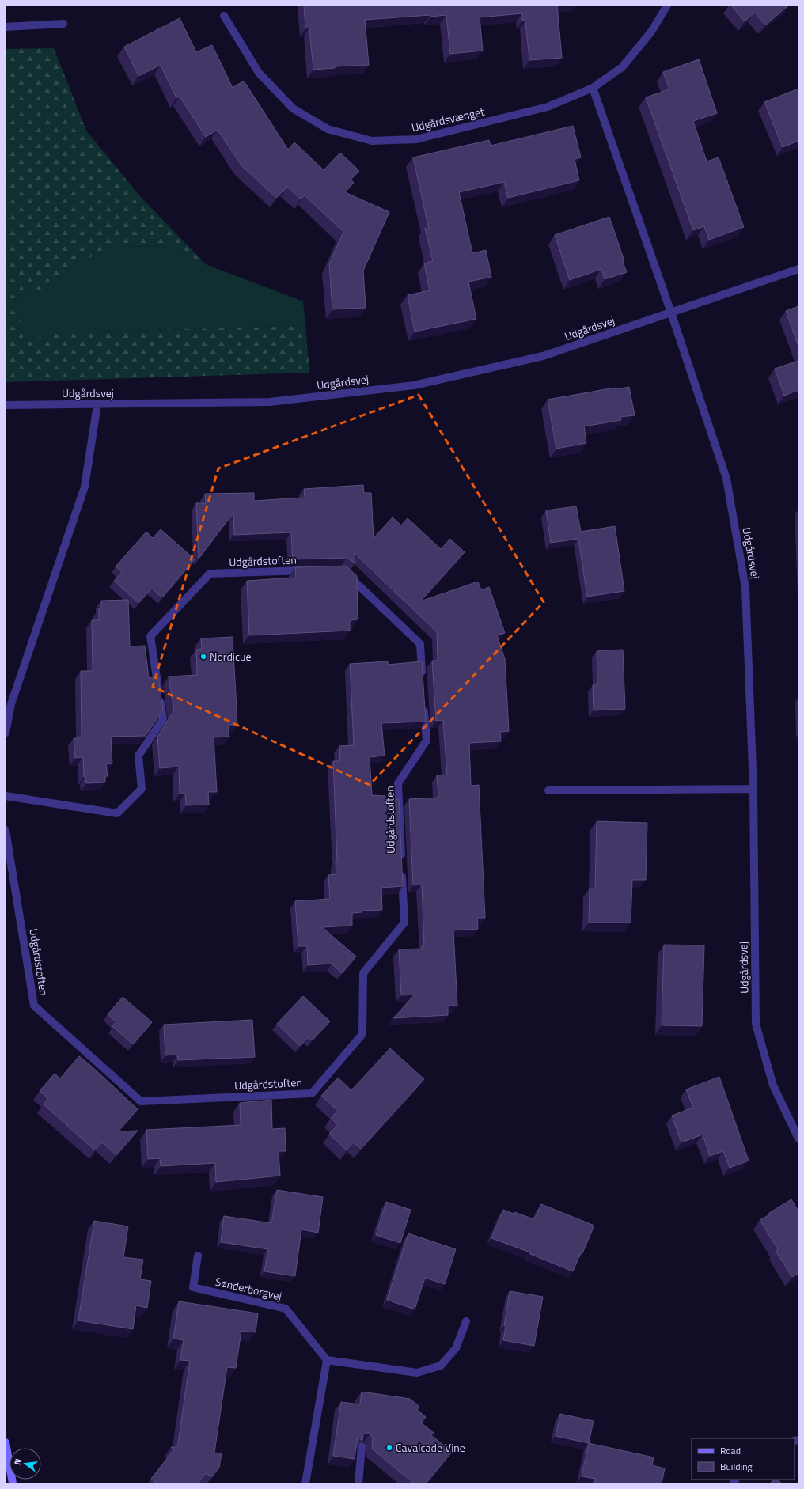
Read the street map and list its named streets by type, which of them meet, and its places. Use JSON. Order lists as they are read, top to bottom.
{
  "streets": {
    "street": [
      "Udgårdsvænget",
      "Udgårdsvej",
      "Udgårdstoften",
      "Sønderborgvej"
    ]
  },
  "places": ["Nordicue", "Cavalcade Vine"],
  "legend": ["Road", "Building"],
  "north": "left"
}
